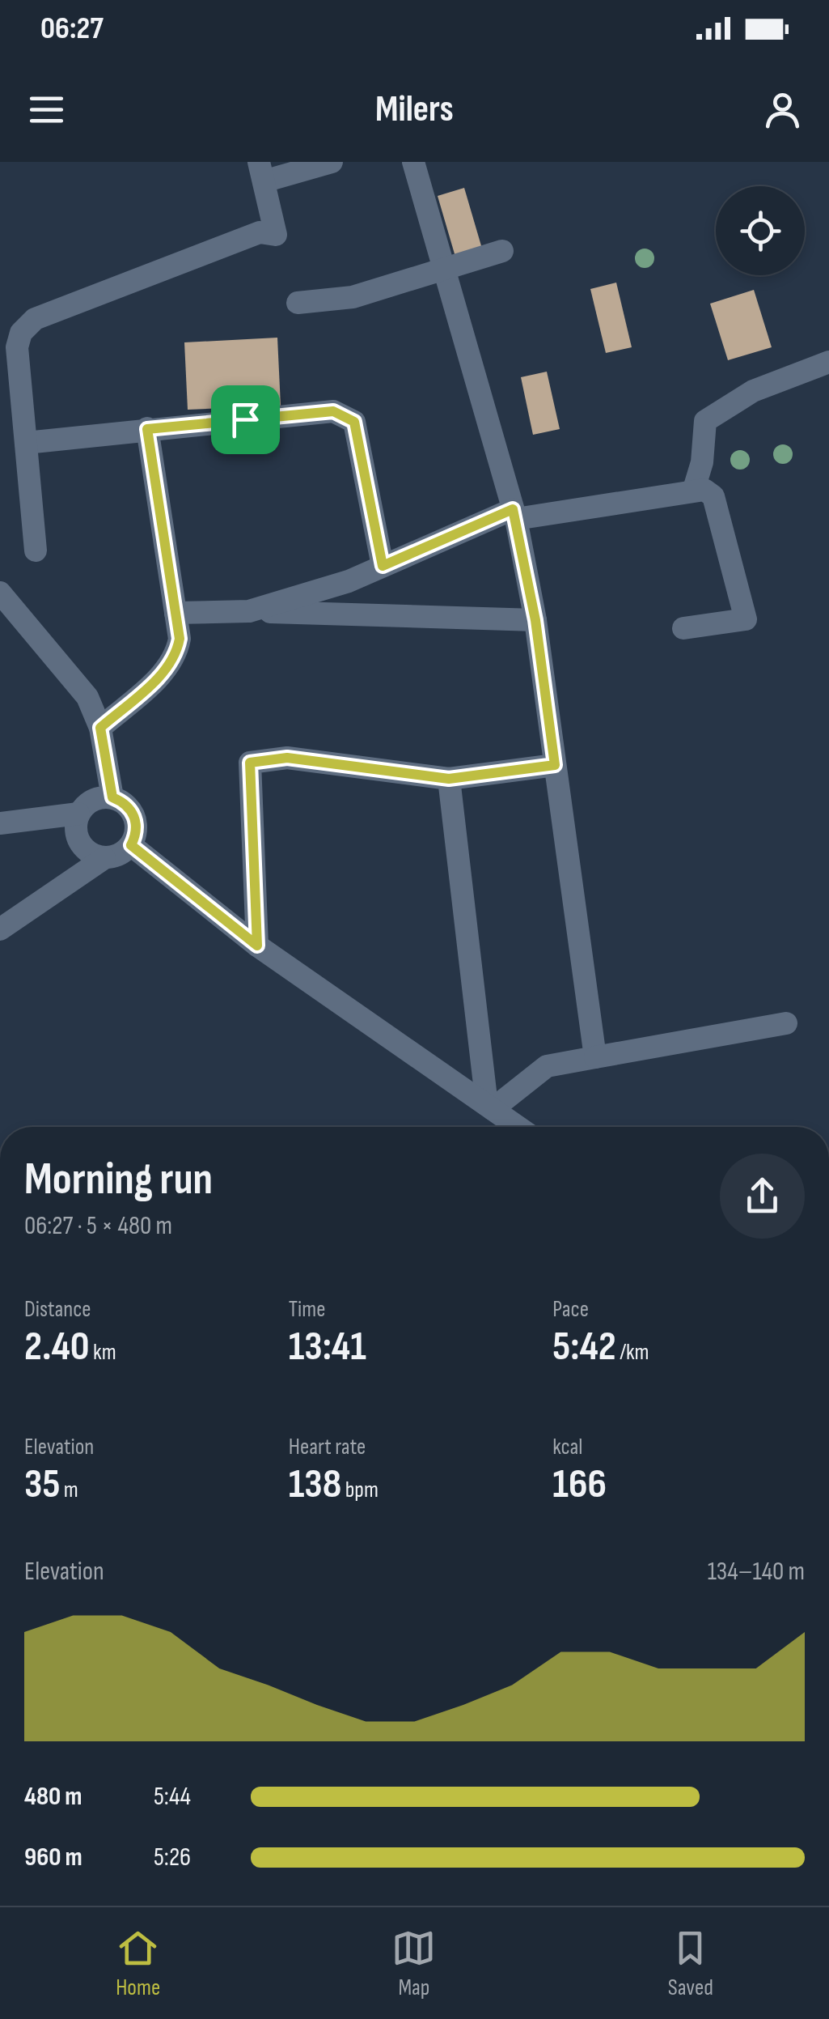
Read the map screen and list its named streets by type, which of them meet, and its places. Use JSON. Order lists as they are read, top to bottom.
{
  "page": {
    "status": "06:27",
    "header": "Milers",
    "heading": ["Morning run", "06:27 · 5 × 480 m"],
    "stats": [
      ["Distance", "2.40 km"],
      ["Time", "13:41"],
      ["Pace", "5:42 /km"],
      ["Elevation", "35 m"],
      ["Heart rate", "138 bpm"],
      ["kcal", "166"]
    ],
    "chart": ["Elevation", "134–140 m"],
    "list": [
      {
        "name": "480 m",
        "note": "5:44"
      },
      {
        "name": "960 m",
        "note": "5:26"
      }
    ],
    "tabs": ["Home", "Map", "Saved"]
  }
}
